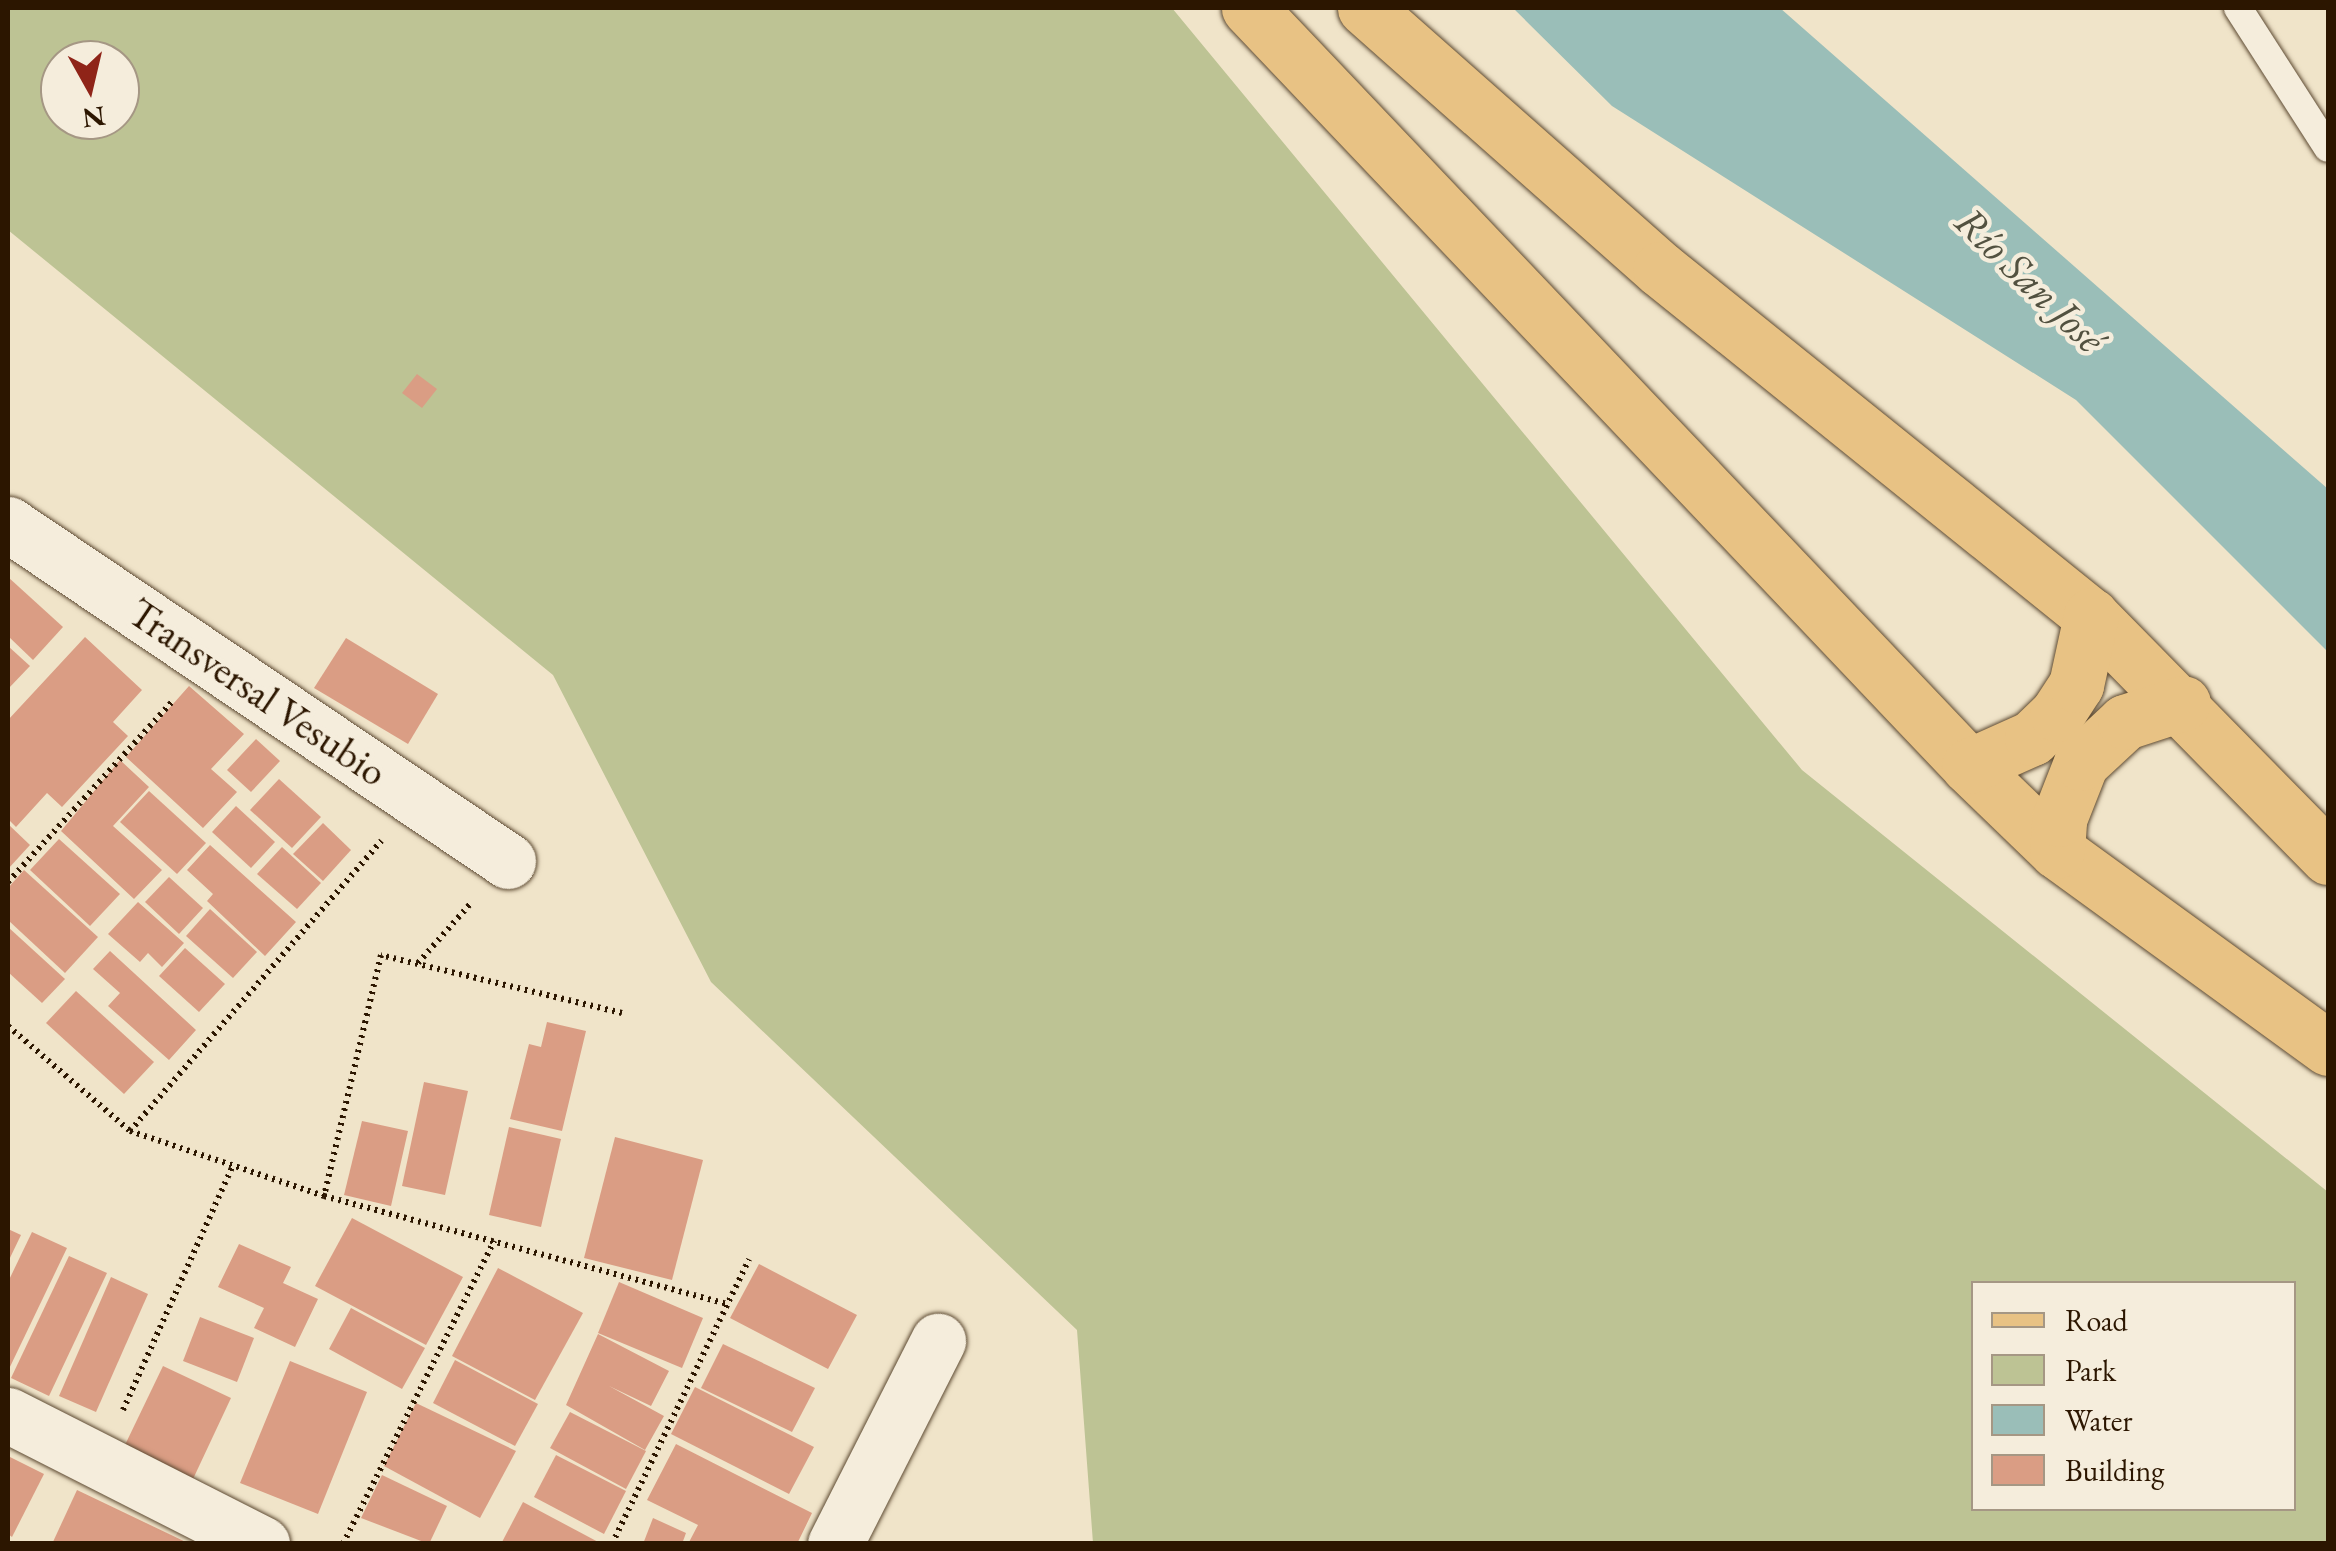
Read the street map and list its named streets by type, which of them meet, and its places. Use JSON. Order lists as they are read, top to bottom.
{
  "streets": {
    "street": ["Transversal Vesubio"]
  },
  "water": ["Río San José"],
  "legend": [
    "Road",
    "Park",
    "Water",
    "Building"
  ],
  "north": "bottom"
}
